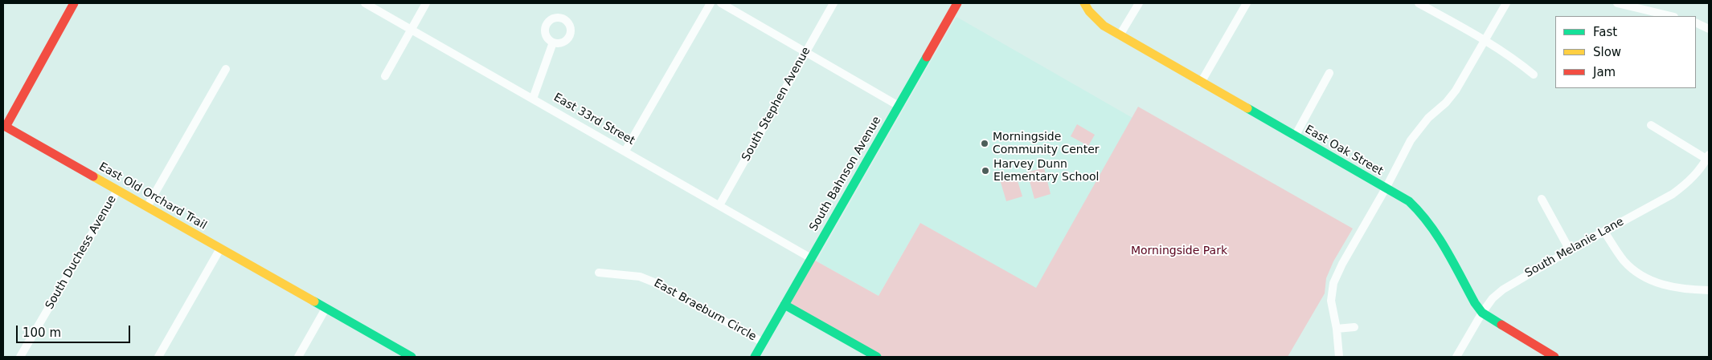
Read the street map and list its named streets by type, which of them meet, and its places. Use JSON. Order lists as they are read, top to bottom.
{
  "streets": {
    "street": [
      "South Stephen Avenue",
      "East 33rd Street",
      "East Oak Street",
      "South Bahnson Avenue",
      "East Old Orchard Trail",
      "South Melanie Lane",
      "South Duchess Avenue",
      "East Braeburn Circle"
    ]
  },
  "crossings": [
    ["South Stephen Avenue", "East 33rd Street"],
    ["East 33rd Street", "South Bahnson Avenue"],
    ["East Oak Street", "South Melanie Lane"],
    ["South Bahnson Avenue", "East Braeburn Circle"],
    ["East Old Orchard Trail", "South Duchess Avenue"]
  ],
  "parks": ["Morningside Park"],
  "places": ["Morningside Community Center", "Harvey Dunn Elementary School"],
  "legend": ["Fast", "Slow", "Jam"],
  "scale_bar": "100 m"
}
